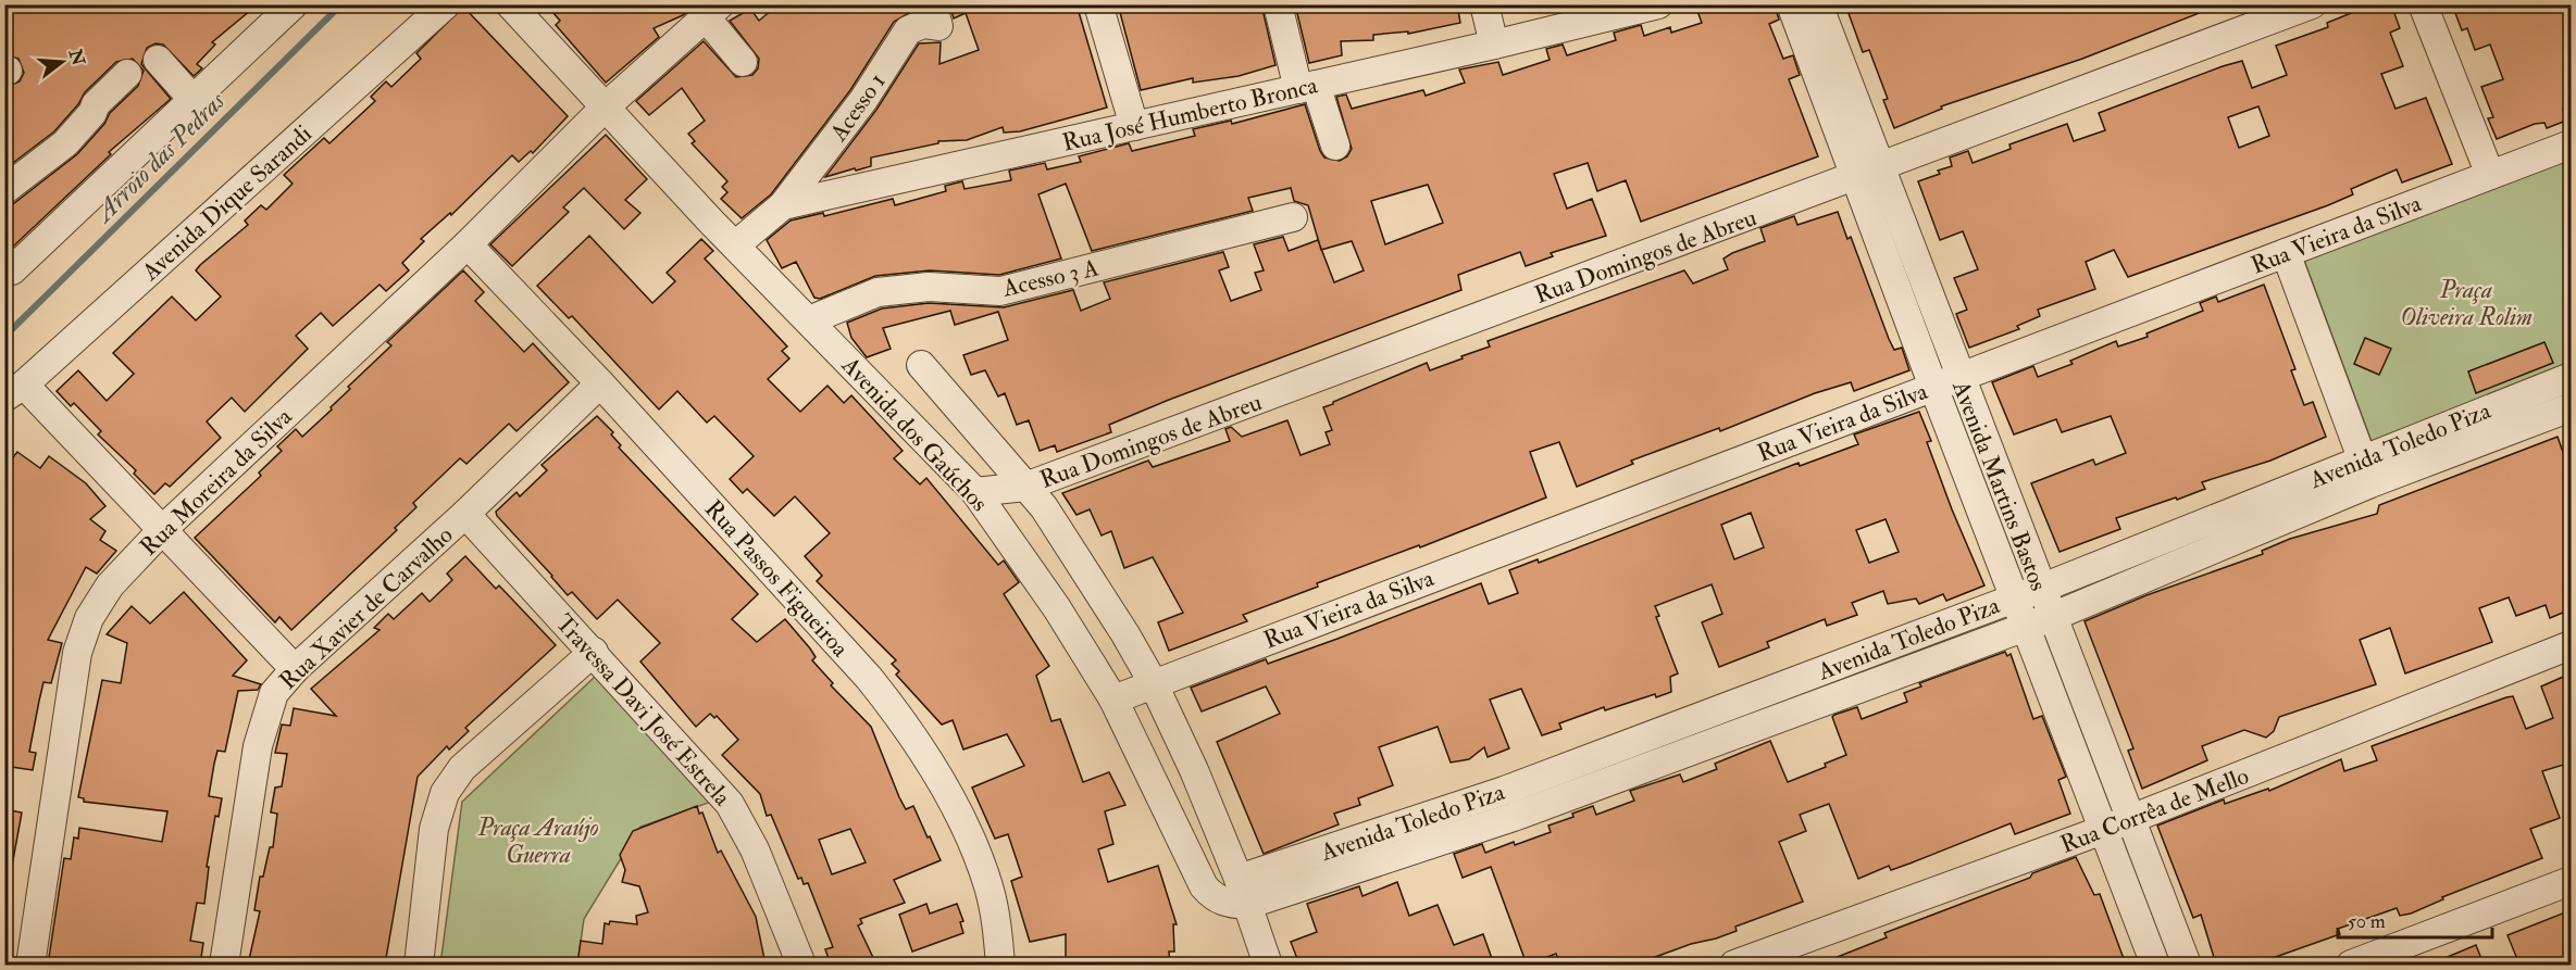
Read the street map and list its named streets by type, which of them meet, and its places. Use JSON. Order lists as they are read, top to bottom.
{
  "streets": {
    "street": [
      "Acesso 1",
      "Rua José Humberto Bronca",
      "Avenida Dique Sarandi",
      "Rua Vieira da Silva",
      "Rua Domingos de Abreu",
      "Acesso 3 A",
      "Avenida dos Gaúchos",
      "Avenida Toledo Piza",
      "Rua Moreira da Silva",
      "Avenida Martins Bastos",
      "Rua Passos Figueiroa",
      "Rua Xavier de Carvalho",
      "Travessa Davi José Estrela",
      "Rua Corrêa de Mello"
    ]
  },
  "crossings": [
    ["Acesso 1", "Rua José Humberto Bronca"],
    ["Rua José Humberto Bronca", "Avenida dos Gaúchos"],
    ["Rua Vieira da Silva", "Avenida dos Gaúchos"],
    ["Rua Vieira da Silva", "Avenida Martins Bastos"],
    ["Rua Domingos de Abreu", "Avenida dos Gaúchos"],
    ["Rua Domingos de Abreu", "Avenida Martins Bastos"],
    ["Acesso 3 A", "Avenida dos Gaúchos"],
    ["Avenida dos Gaúchos", "Avenida Toledo Piza"],
    ["Avenida dos Gaúchos", "Rua Moreira da Silva"],
    ["Avenida Toledo Piza", "Avenida Martins Bastos"],
    ["Rua Moreira da Silva", "Rua Passos Figueiroa"],
    ["Avenida Martins Bastos", "Rua Corrêa de Mello"],
    ["Rua Passos Figueiroa", "Rua Xavier de Carvalho"],
    ["Rua Xavier de Carvalho", "Travessa Davi José Estrela"]
  ],
  "water": ["Arroio das Pedras"],
  "parks": ["Praça Oliveira Rolim", "Praça Araújo Guerra"],
  "scale_bar": "50 m",
  "north": "right"
}
